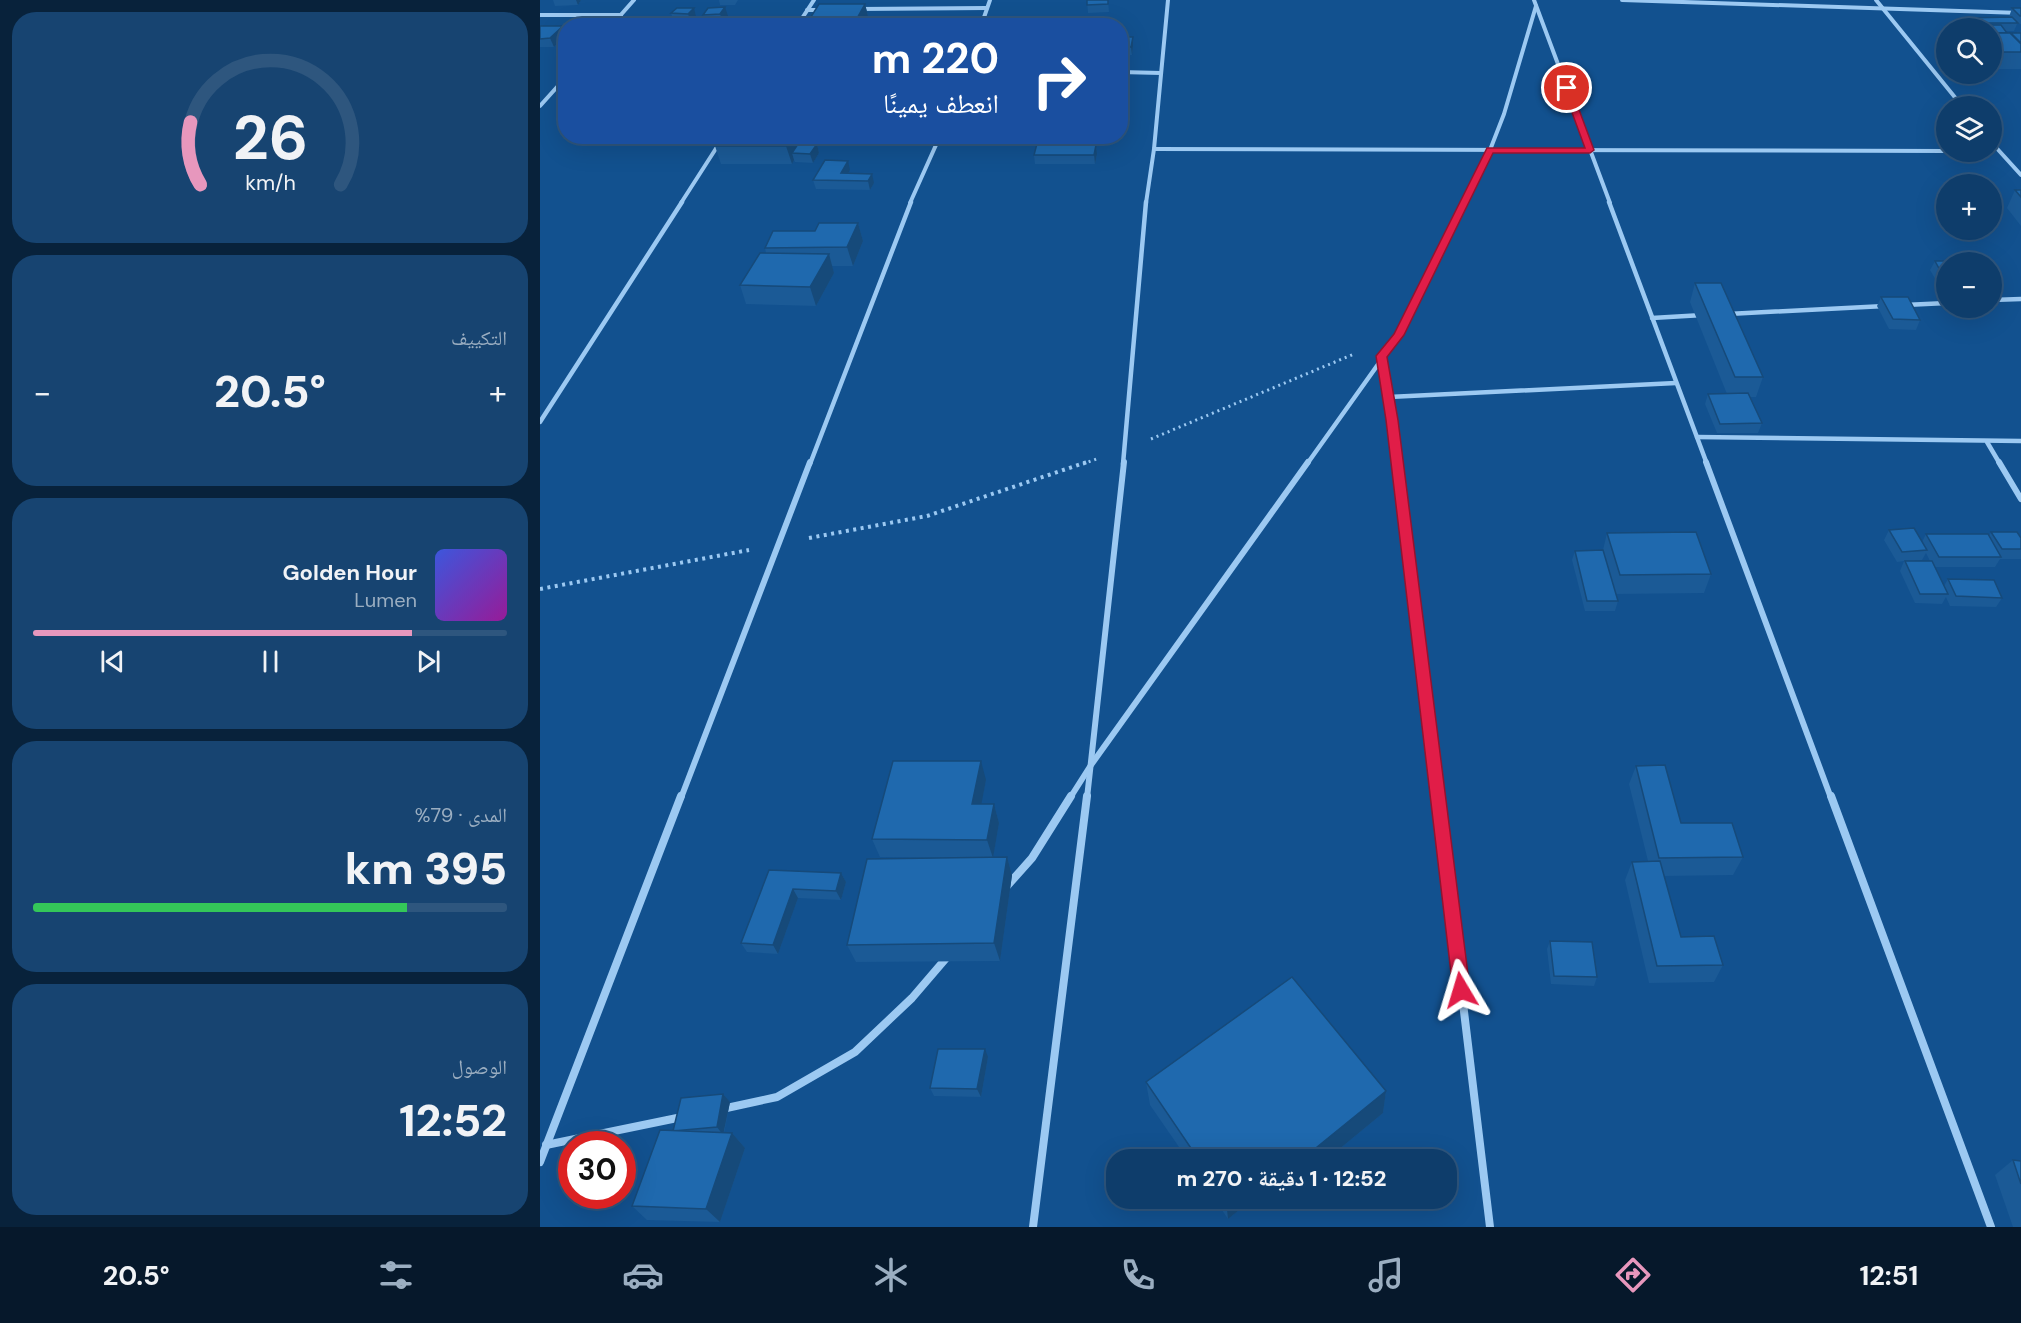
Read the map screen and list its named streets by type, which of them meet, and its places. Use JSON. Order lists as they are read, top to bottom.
{
  "page": {
    "map_buttons": ["+", "−"],
    "turn": ["220 m", "انعطف يمينًا"],
    "tile": [
      "التكييف",
      ["المدى · 79%", "395 km"],
      ["الوصول", "12:52"]
    ],
    "heat": ["−", "20.5°", "+"],
    "song": ["Golden Hour", "Lumen"],
    "limit": "30",
    "trip": "12:52 · 1 دقيقة · 270 m",
    "tabs": ["12:51", "20.5°"],
    "gauge": ["26", "km/h"]
  }
}
